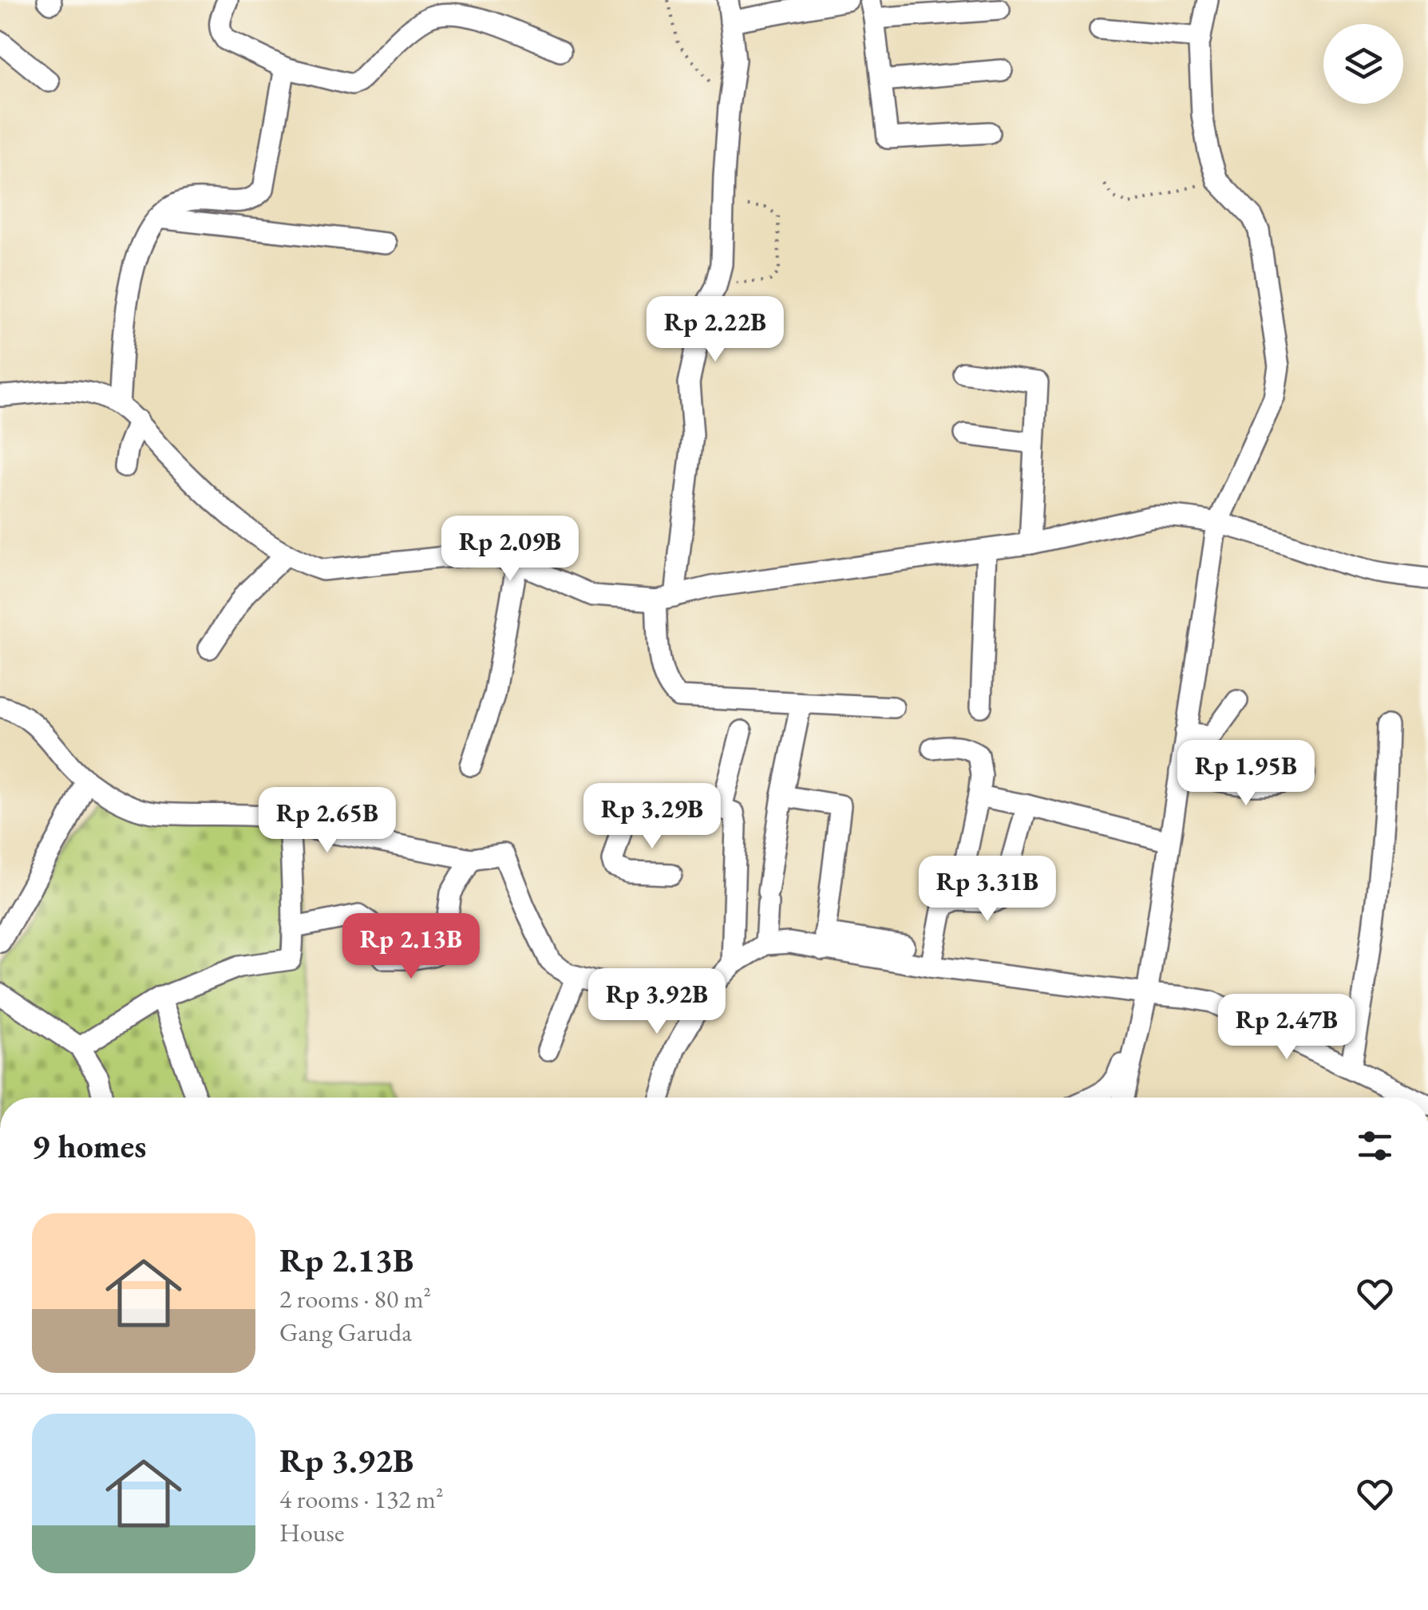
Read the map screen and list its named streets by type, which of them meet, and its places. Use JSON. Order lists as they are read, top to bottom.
{
  "page": {
    "price": [
      "Rp 2.22B",
      "Rp 2.09B",
      "Rp 1.95B",
      "Rp 3.29B",
      "Rp 2.65B",
      "Rp 3.31B",
      "Rp 2.13B",
      "Rp 3.92B",
      "Rp 2.47B"
    ],
    "heading": "9 homes",
    "list": [
      {
        "name": "Rp 2.13B",
        "note": "2 rooms · 80 m² · Gang Garuda"
      },
      {
        "name": "Rp 3.92B",
        "note": "4 rooms · 132 m² · House"
      }
    ]
  }
}
